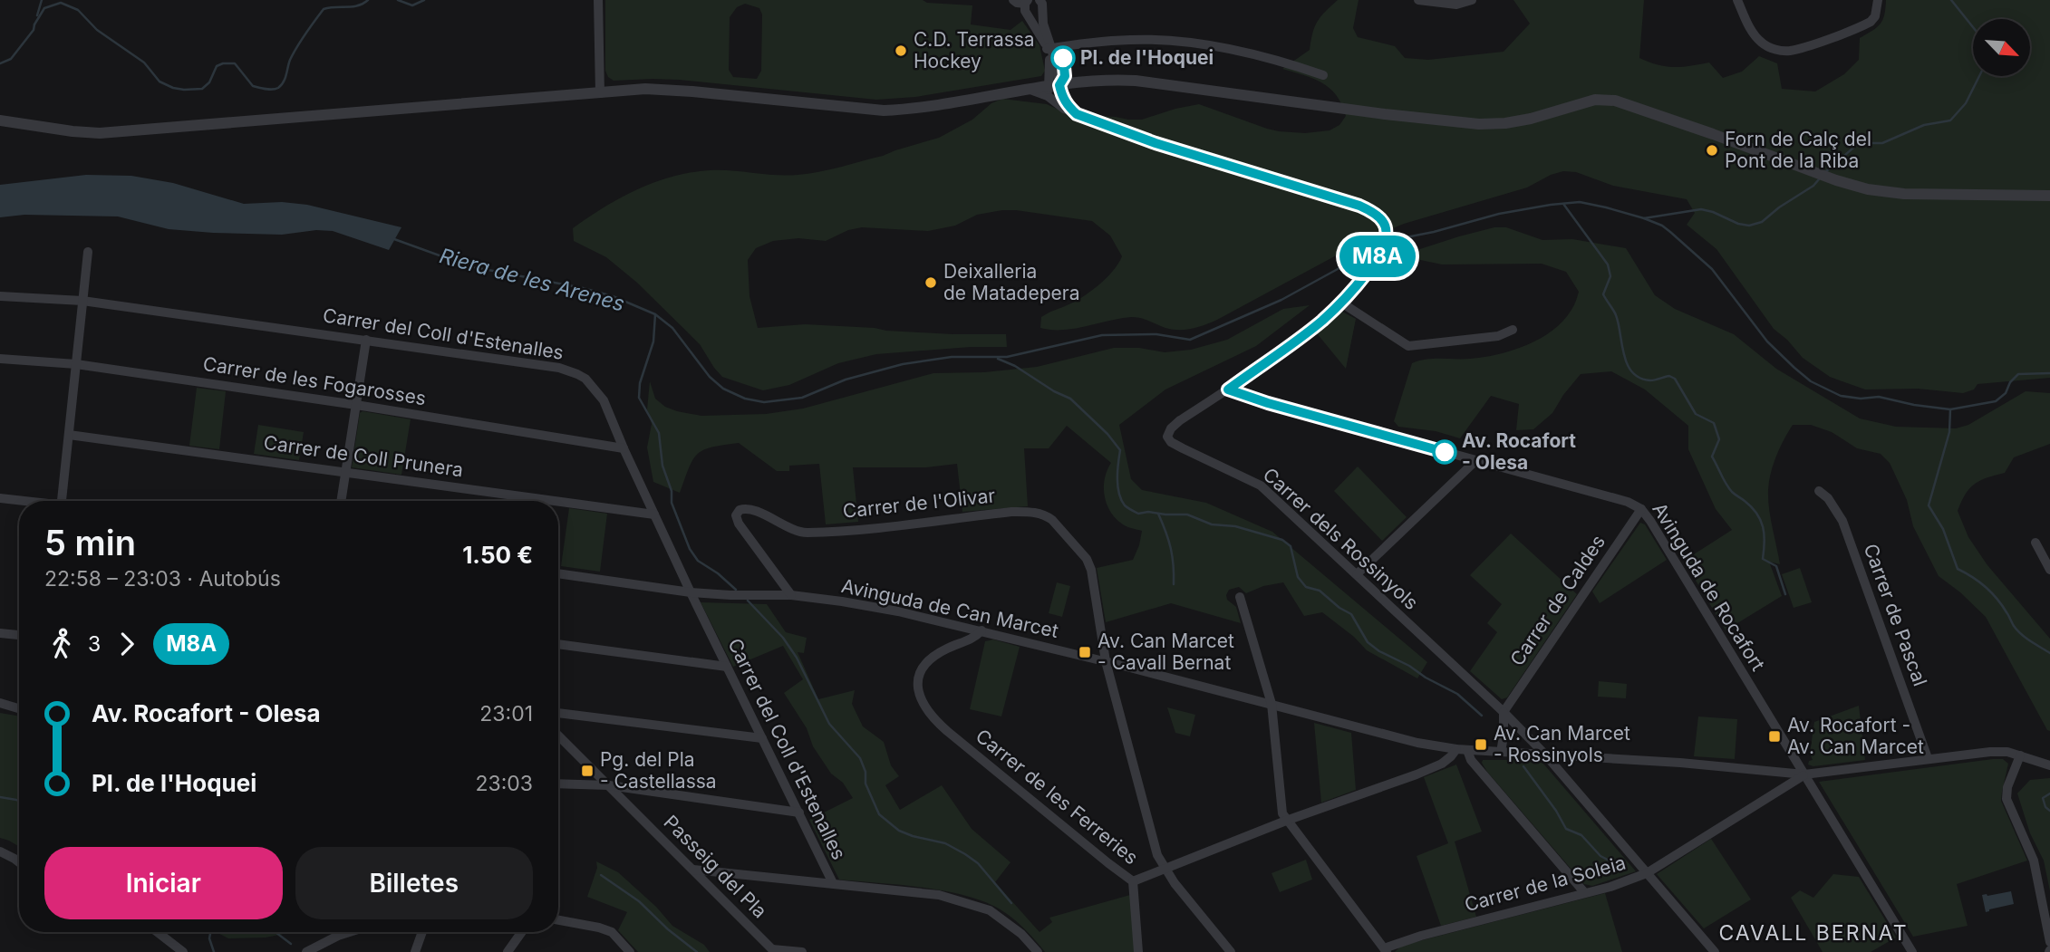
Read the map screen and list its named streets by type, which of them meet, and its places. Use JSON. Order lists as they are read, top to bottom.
{
  "streets": {
    "street": [
      "Carrer del Coll d'Estenalles",
      "Carrer de les Fogarosses",
      "Carrer de Coll Prunera",
      "Carrer de l'Olivar",
      "Carrer dels Rossinyols",
      "Avinguda de Rocafort",
      "Carrer de Caldes",
      "Avinguda de Can Marcet",
      "Carrer de Pascal",
      "Carrer de les Ferreries",
      "Passeig del Pla",
      "Carrer de la Soleia"
    ]
  },
  "crossings": [
    ["Carrer del Coll d'Estenalles", "Carrer de les Fogarosses"],
    ["Carrer del Coll d'Estenalles", "Carrer de Coll Prunera"],
    ["Carrer del Coll d'Estenalles", "Avinguda de Can Marcet"],
    ["Carrer de l'Olivar", "Avinguda de Can Marcet"],
    ["Carrer dels Rossinyols", "Avinguda de Rocafort"],
    ["Carrer dels Rossinyols", "Carrer de Caldes"],
    ["Carrer dels Rossinyols", "Avinguda de Can Marcet"],
    ["Carrer dels Rossinyols", "Carrer de la Soleia"],
    ["Avinguda de Rocafort", "Carrer de Caldes"],
    ["Avinguda de Rocafort", "Avinguda de Can Marcet"],
    ["Avinguda de Rocafort", "Carrer de la Soleia"],
    ["Avinguda de Can Marcet", "Carrer de Pascal"],
    ["Avinguda de Can Marcet", "Carrer de les Ferreries"],
    ["Avinguda de Can Marcet", "Carrer de la Soleia"]
  ],
  "districts": ["CAVALL BERNAT"],
  "water": ["Riera de les Arenes"],
  "places": {
    "other": [
      "C.D. Terrassa Hockey",
      "Pl. de l'Hoquei",
      "Forn de Calç del Pont de la Riba",
      "Deixalleria de Matadepera",
      "Av. Rocafort - Olesa"
    ],
    "transit": [
      "Av. Can Marcet - Cavall Bernat",
      "Av. Rocafort - Av. Can Marcet",
      "Av. Can Marcet - Rossinyols",
      "Pg. del Pla - Castellassa"
    ]
  },
  "lines": ["bus line M8A"],
  "north": "bottom right",
  "page": {
    "on_map": "M8A",
    "heading": ["5 min", "22:58 – 23:03 · Autobús", "1.50 €"],
    "legs": ["3", "M8A"],
    "list": [
      {
        "name": "Av. Rocafort - Olesa",
        "value": "23:01"
      },
      {
        "name": "Pl. de l'Hoquei",
        "value": "23:03"
      }
    ],
    "buttons": ["Iniciar", "Billetes"]
  }
}
